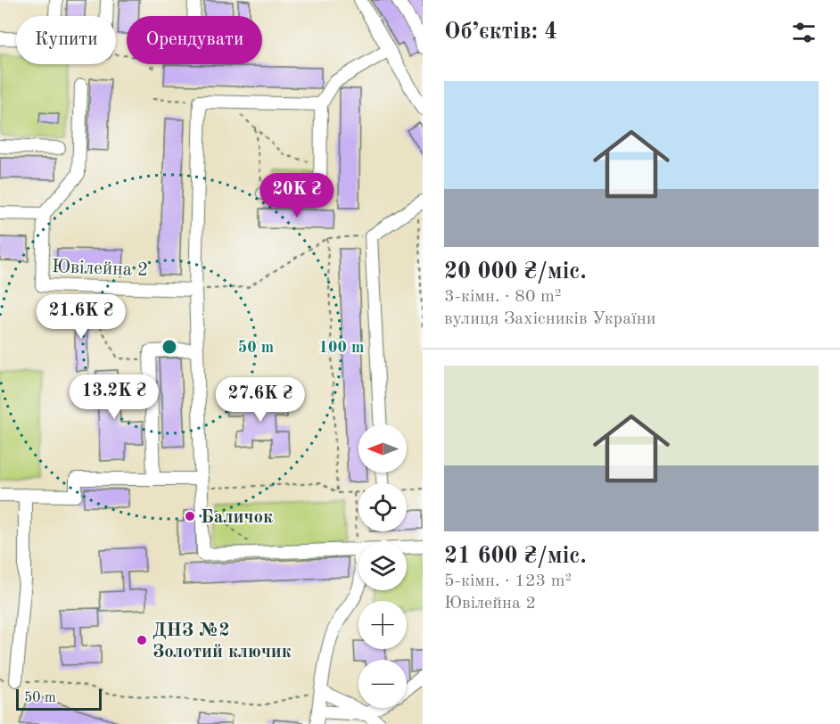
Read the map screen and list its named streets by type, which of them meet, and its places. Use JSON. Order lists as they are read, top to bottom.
{
  "streets": {
    "street": ["Ювілейна 2"]
  },
  "places": ["Баличок", "ДНЗ №2 Золотий ключик"],
  "scale_bar": "50 m",
  "north": "left",
  "page": {
    "heading": "Об’єктів: 4",
    "chip": ["Купити", "Орендувати"],
    "list": [
      {
        "name": "20 000 ₴/міс.",
        "note": "3-кімн. · 80 m² · вулиця Захісників України"
      },
      {
        "name": "21 600 ₴/міс.",
        "note": "5-кімн. · 123 m² · Ювілейна 2"
      }
    ],
    "price": [
      "20K ₴",
      "21.6K ₴",
      "13.2K ₴",
      "27.6K ₴"
    ],
    "map_buttons": ["+", "−"],
    "scale": "50 m"
  },
  "rings": ["50 m", "100 m"]
}
